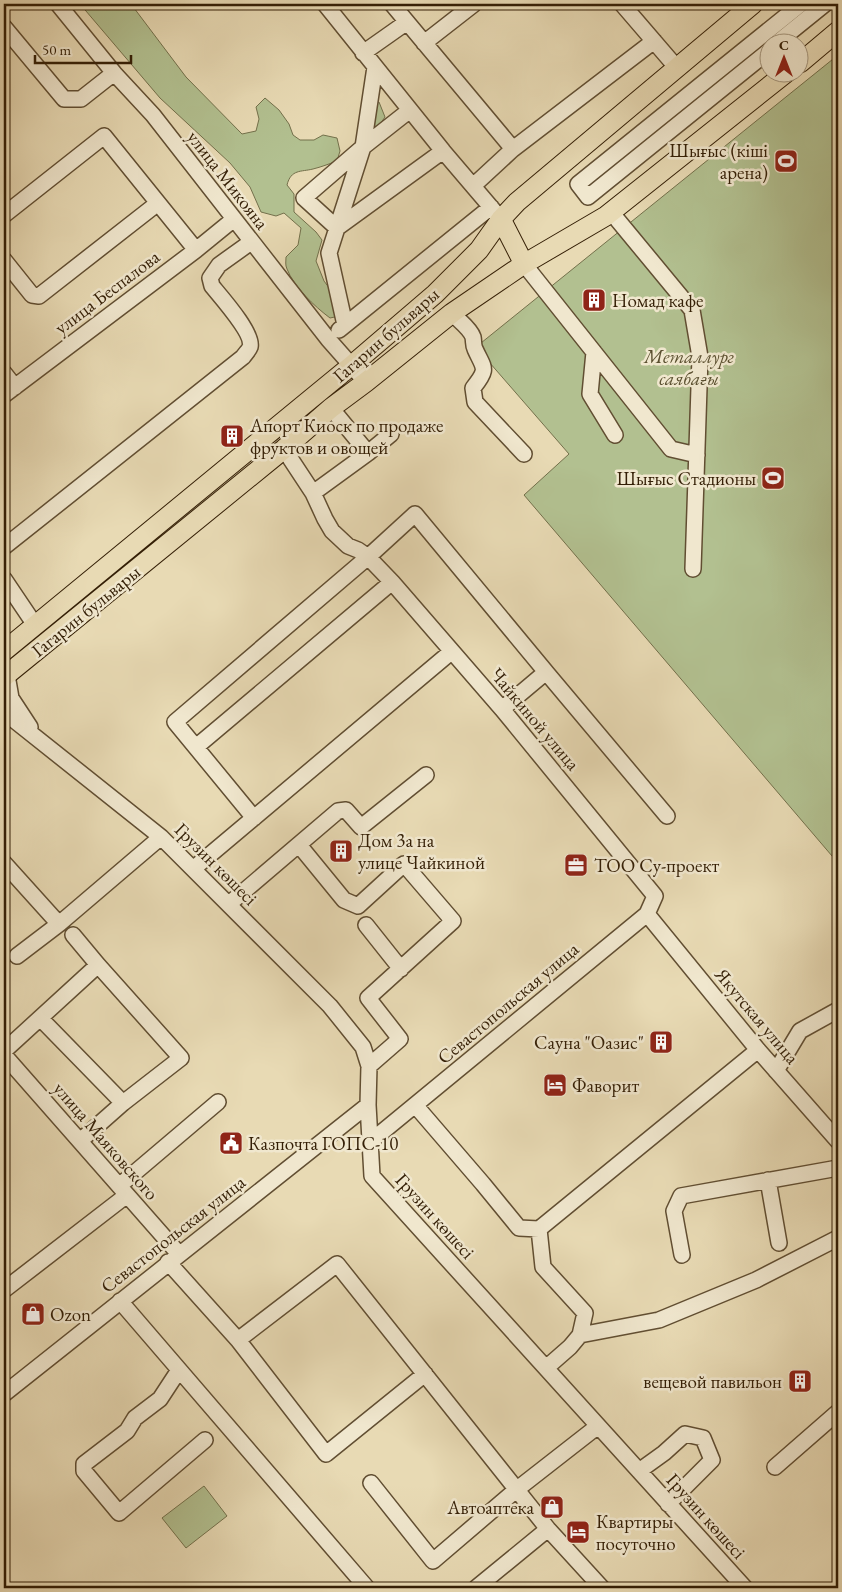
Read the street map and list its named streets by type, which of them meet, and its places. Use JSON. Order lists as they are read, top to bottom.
{
  "streets": {
    "main road": ["Гагарин бульвары"],
    "street": [
      "улица Микояна",
      "улица Беспалова",
      "Чайкиной улица",
      "Грузин көшесі",
      "Севастопольская улица",
      "Якутская улица",
      "улица Маяковского"
    ]
  },
  "crossings": [
    ["улица Микояна", "улица Беспалова"],
    ["улица Микояна", "Гагарин бульвары"],
    ["Гагарин бульвары", "Чайкиной улица"],
    ["Чайкиной улица", "Севастопольская улица"],
    ["Чайкиной улица", "Якутская улица"],
    ["Грузин көшесі", "Севастопольская улица"],
    ["Севастопольская улица", "Якутская улица"],
    ["Севастопольская улица", "улица Маяковского"]
  ],
  "parks": ["Металлург саябағы"],
  "places": {
    "sports": ["Шығыс (кіші арена)", "Шығыс Стадионы"],
    "building": [
      "Номад кафе",
      "Апорт Киоск по продаже фруктов и овощей",
      "Дом 3а на улице Чайкиной",
      "Сауна \"Оазис\"",
      "вещевой павильон"
    ],
    "office": ["ТОО Су-проект"],
    "hotel": ["Фаворит", "Квартиры посуточно"],
    "public building": ["Казпочта ГОПС-10"],
    "shop": ["Ozon", "Автоаптека"]
  },
  "scale_bar": "50 m",
  "north": "top"
}
